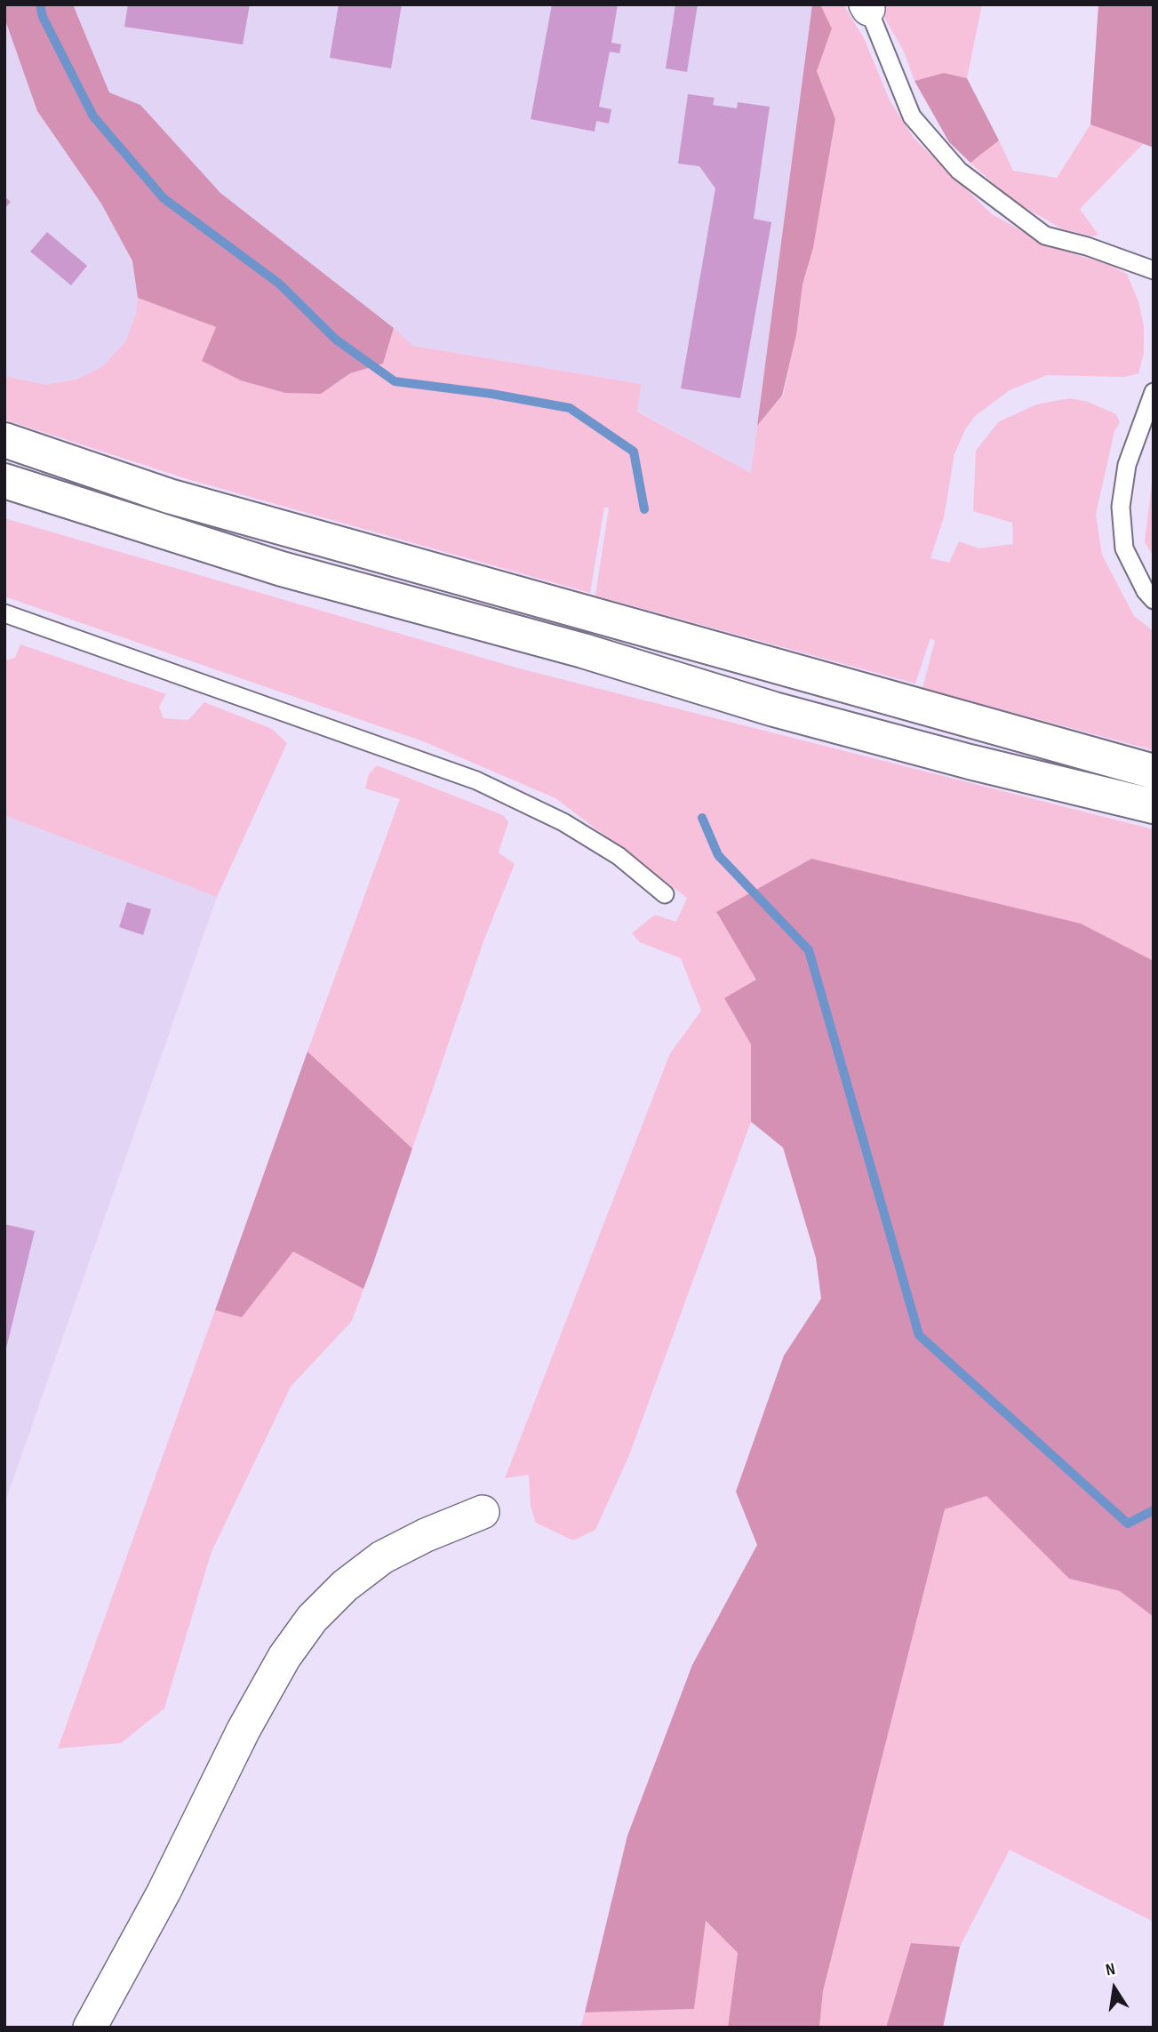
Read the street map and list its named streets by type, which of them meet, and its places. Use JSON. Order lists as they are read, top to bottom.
{
  "north": "top"
}
